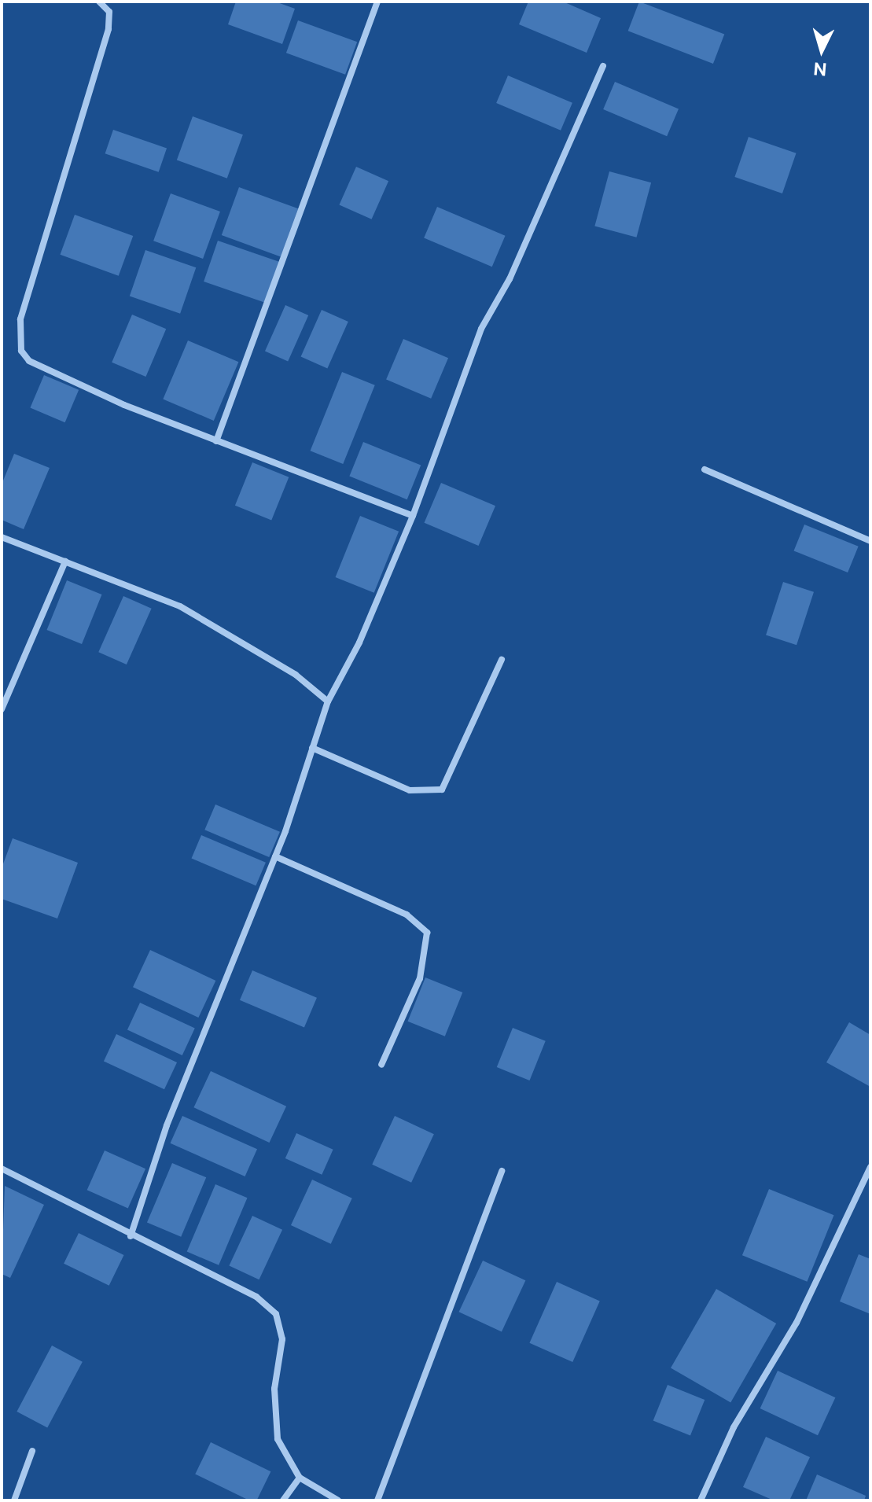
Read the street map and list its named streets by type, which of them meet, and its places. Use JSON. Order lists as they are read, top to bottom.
{
  "north": "bottom"
}
